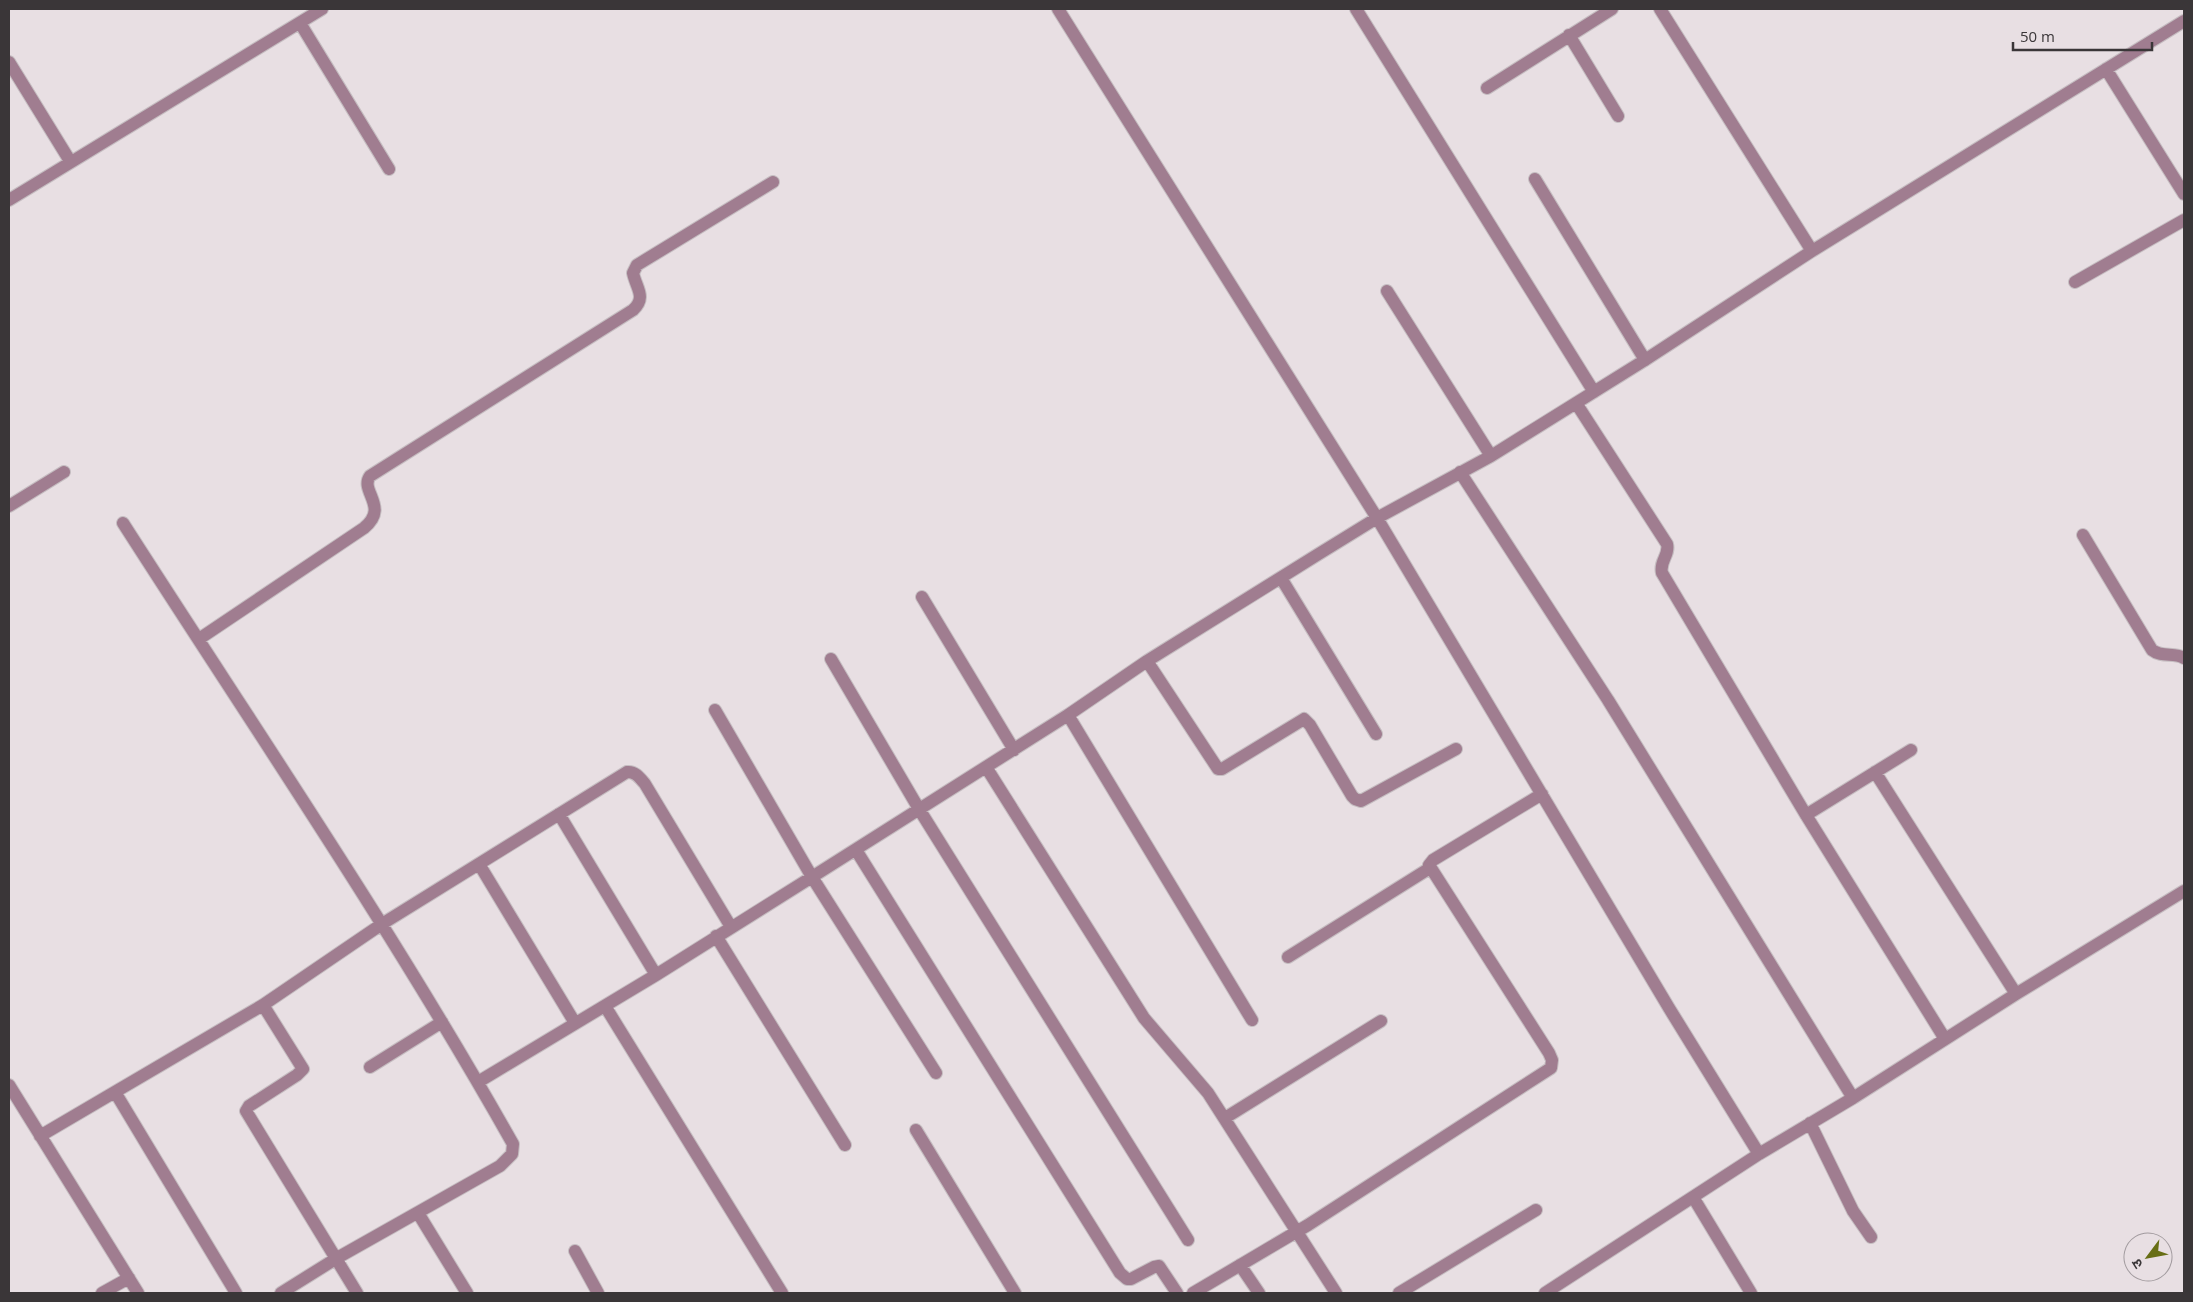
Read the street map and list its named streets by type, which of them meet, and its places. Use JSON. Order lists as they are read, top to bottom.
{
  "scale_bar": "50 m",
  "north": "bottom left"
}
